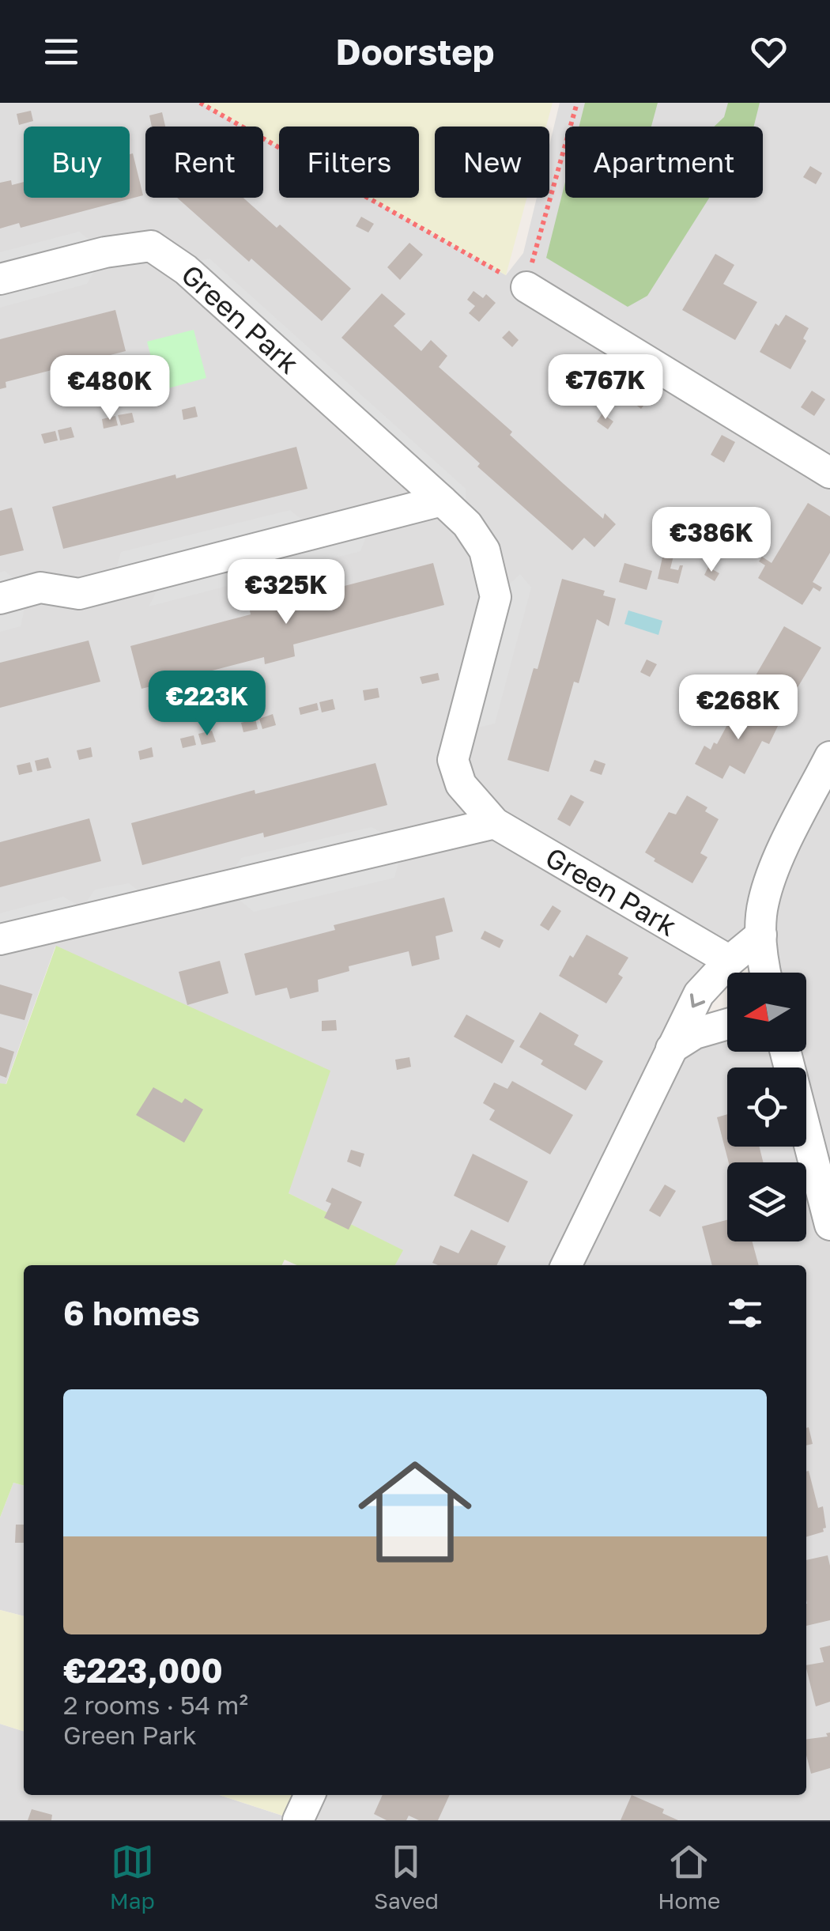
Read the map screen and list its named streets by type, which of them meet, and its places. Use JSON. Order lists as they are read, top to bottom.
{
  "streets": {
    "street": ["Green Park"]
  },
  "north": "left",
  "page": {
    "header": "Doorstep",
    "chip": [
      "Buy",
      "Rent",
      "Filters",
      "New",
      "Apartment"
    ],
    "price": [
      "€767K",
      "€480K",
      "€386K",
      "€325K",
      "€223K",
      "€268K"
    ],
    "heading": "6 homes",
    "list": [
      {
        "name": "€223,000",
        "note": "2 rooms · 54 m² · Green Park"
      }
    ],
    "tabs": ["Map", "Saved", "Home"]
  }
}
